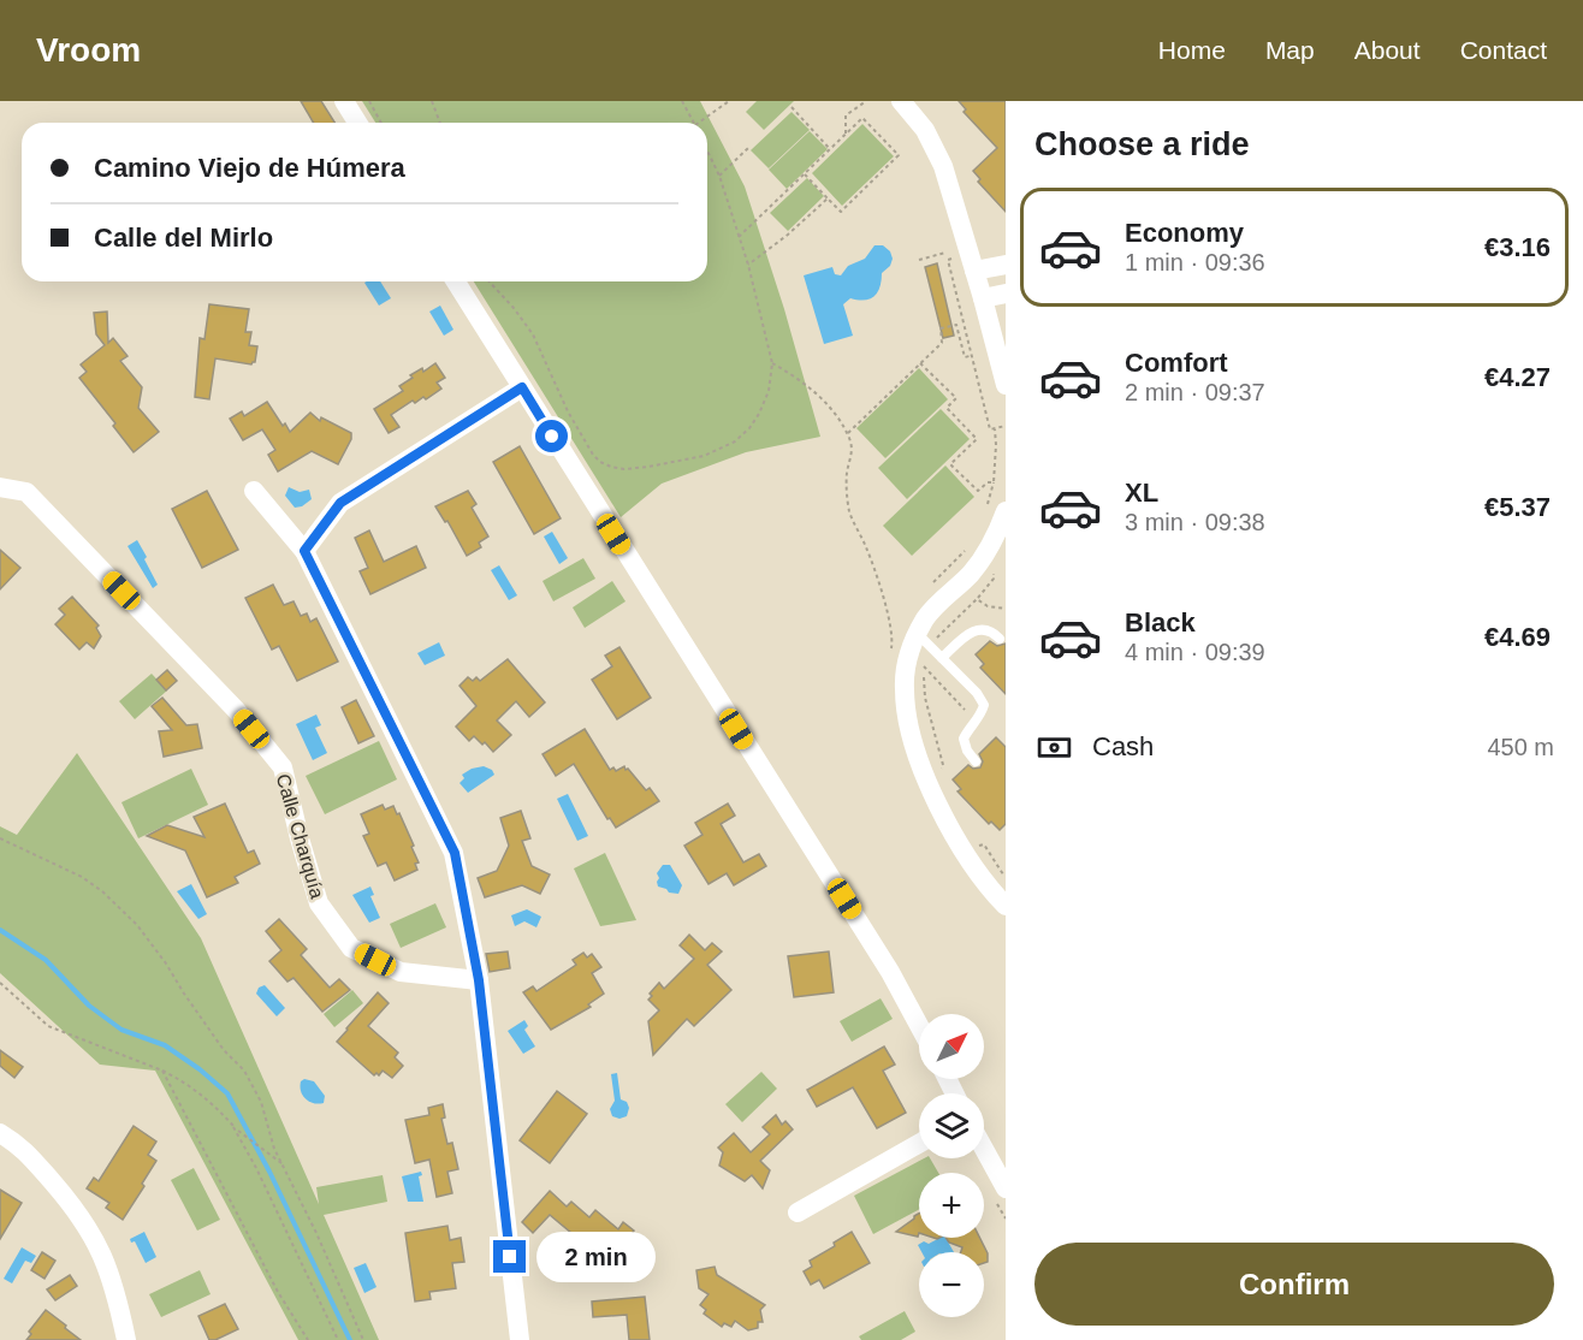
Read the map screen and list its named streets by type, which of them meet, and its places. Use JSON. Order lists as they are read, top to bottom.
{
  "streets": {
    "street": ["Calle Charquía"]
  },
  "north": "top right",
  "page": {
    "header": "Vroom",
    "nav": [
      "Home",
      "Map",
      "About",
      "Contact"
    ],
    "heading": "Choose a ride",
    "banner": ["Camino Viejo de Húmera", "Calle del Mirlo"],
    "list": [
      {
        "name": "Economy",
        "note": "1 min · 09:36",
        "value": "€3.16"
      },
      {
        "name": "Comfort",
        "note": "2 min · 09:37",
        "value": "€4.27"
      },
      {
        "name": "XL",
        "note": "3 min · 09:38",
        "value": "€5.37"
      },
      {
        "name": "Black",
        "note": "4 min · 09:39",
        "value": "€4.69"
      }
    ],
    "pay": ["Cash", "450 m"],
    "map_buttons": ["+", "−"],
    "buttons": "Confirm",
    "bubble": "2 min"
  }
}
